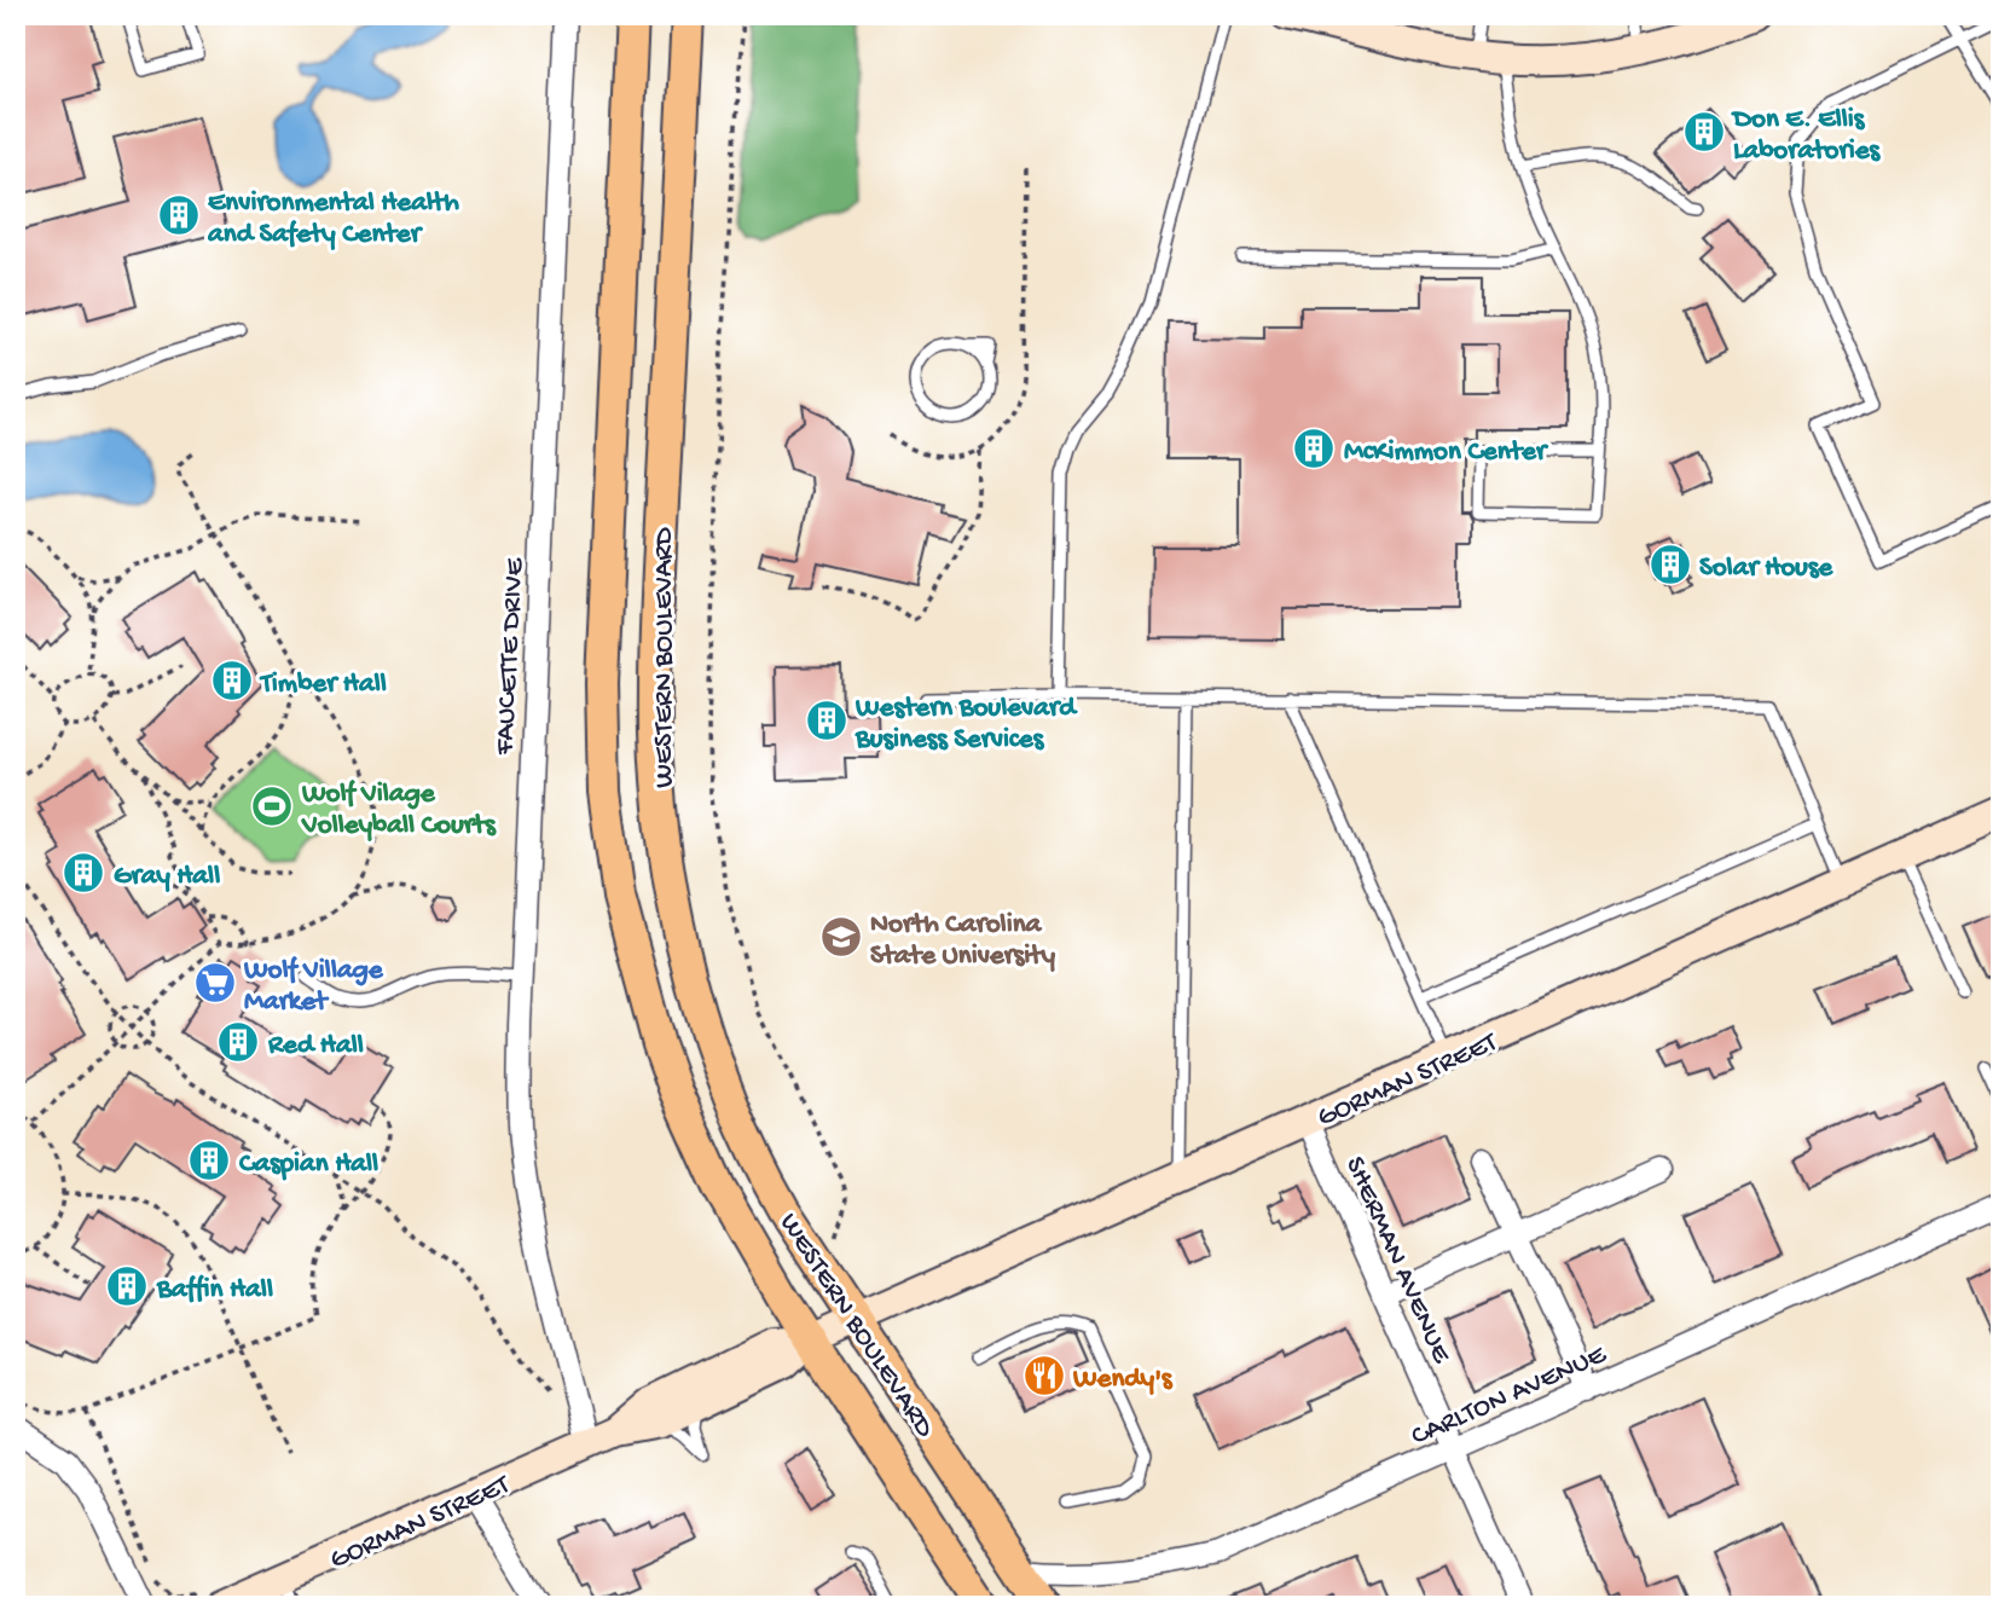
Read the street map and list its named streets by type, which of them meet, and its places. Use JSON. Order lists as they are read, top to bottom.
{
  "streets": {
    "main road": ["WESTERN BOULEVARD", "GORMAN STREET"],
    "street": ["FAUCETTE DRIVE", "SHERMAN AVENUE", "CARLTON AVENUE"]
  },
  "crossings": [
    ["FAUCETTE DRIVE", "GORMAN STREET"],
    ["WESTERN BOULEVARD", "GORMAN STREET"],
    ["WESTERN BOULEVARD", "CARLTON AVENUE"],
    ["GORMAN STREET", "SHERMAN AVENUE"],
    ["SHERMAN AVENUE", "CARLTON AVENUE"]
  ],
  "places": {
    "building": [
      "Don E. Ellis Laboratories",
      "Environmental Health and Safety Center",
      "McKimmon Center",
      "Solar House",
      "Timber Hall",
      "Western Boulevard Business Services",
      "Gray Hall",
      "Red Hall",
      "Caspian Hall",
      "Baffin Hall"
    ],
    "sports": ["Wolf Vilage Volleyball Courts"],
    "school or university": ["North Carolina State University"],
    "supermarket": ["Wolf Village Market"],
    "restaurant": ["Wendy's"]
  }
}
